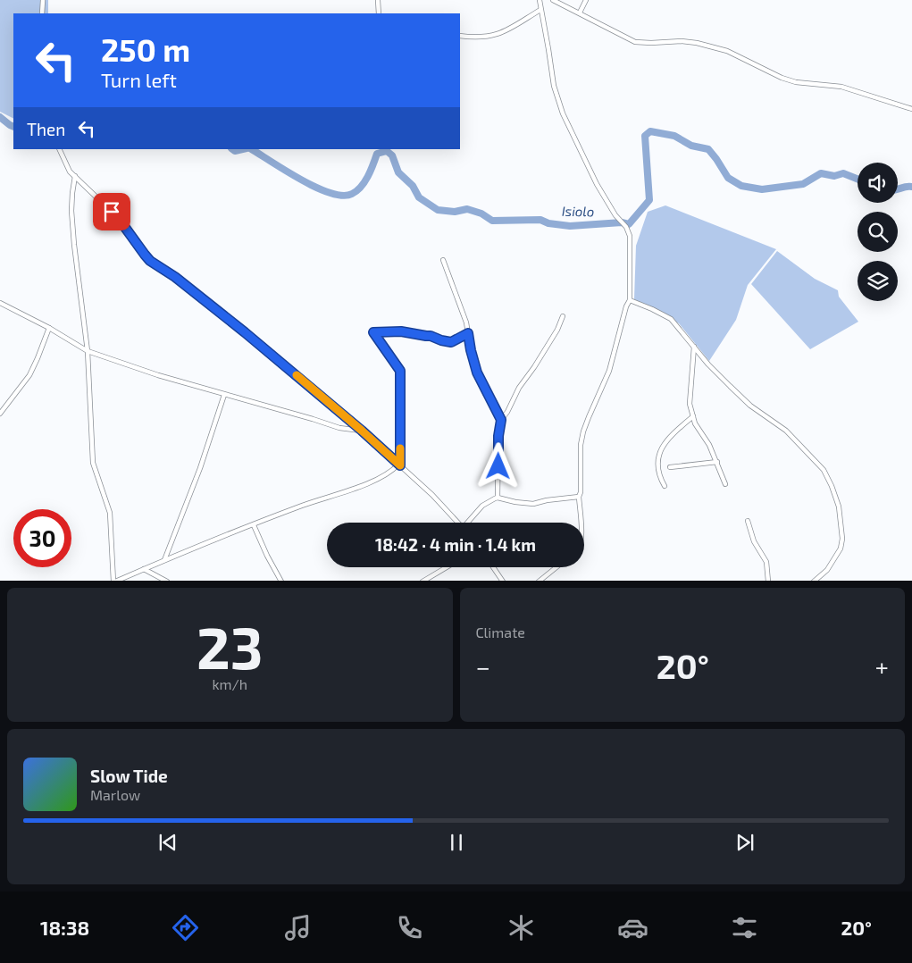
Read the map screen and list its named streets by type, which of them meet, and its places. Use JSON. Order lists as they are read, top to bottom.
{
  "water": ["Isiolo"],
  "page": {
    "turn": ["250 m", "Turn left"],
    "then": "Then",
    "limit": "30",
    "trip": "18:42 · 4 min · 1.4 km",
    "tile": [
      ["23", "km/h"],
      "Climate"
    ],
    "heat": ["−", "20°", "+"],
    "song": ["Slow Tide", "Marlow"],
    "tabs": ["18:38", "20°"]
  }
}
